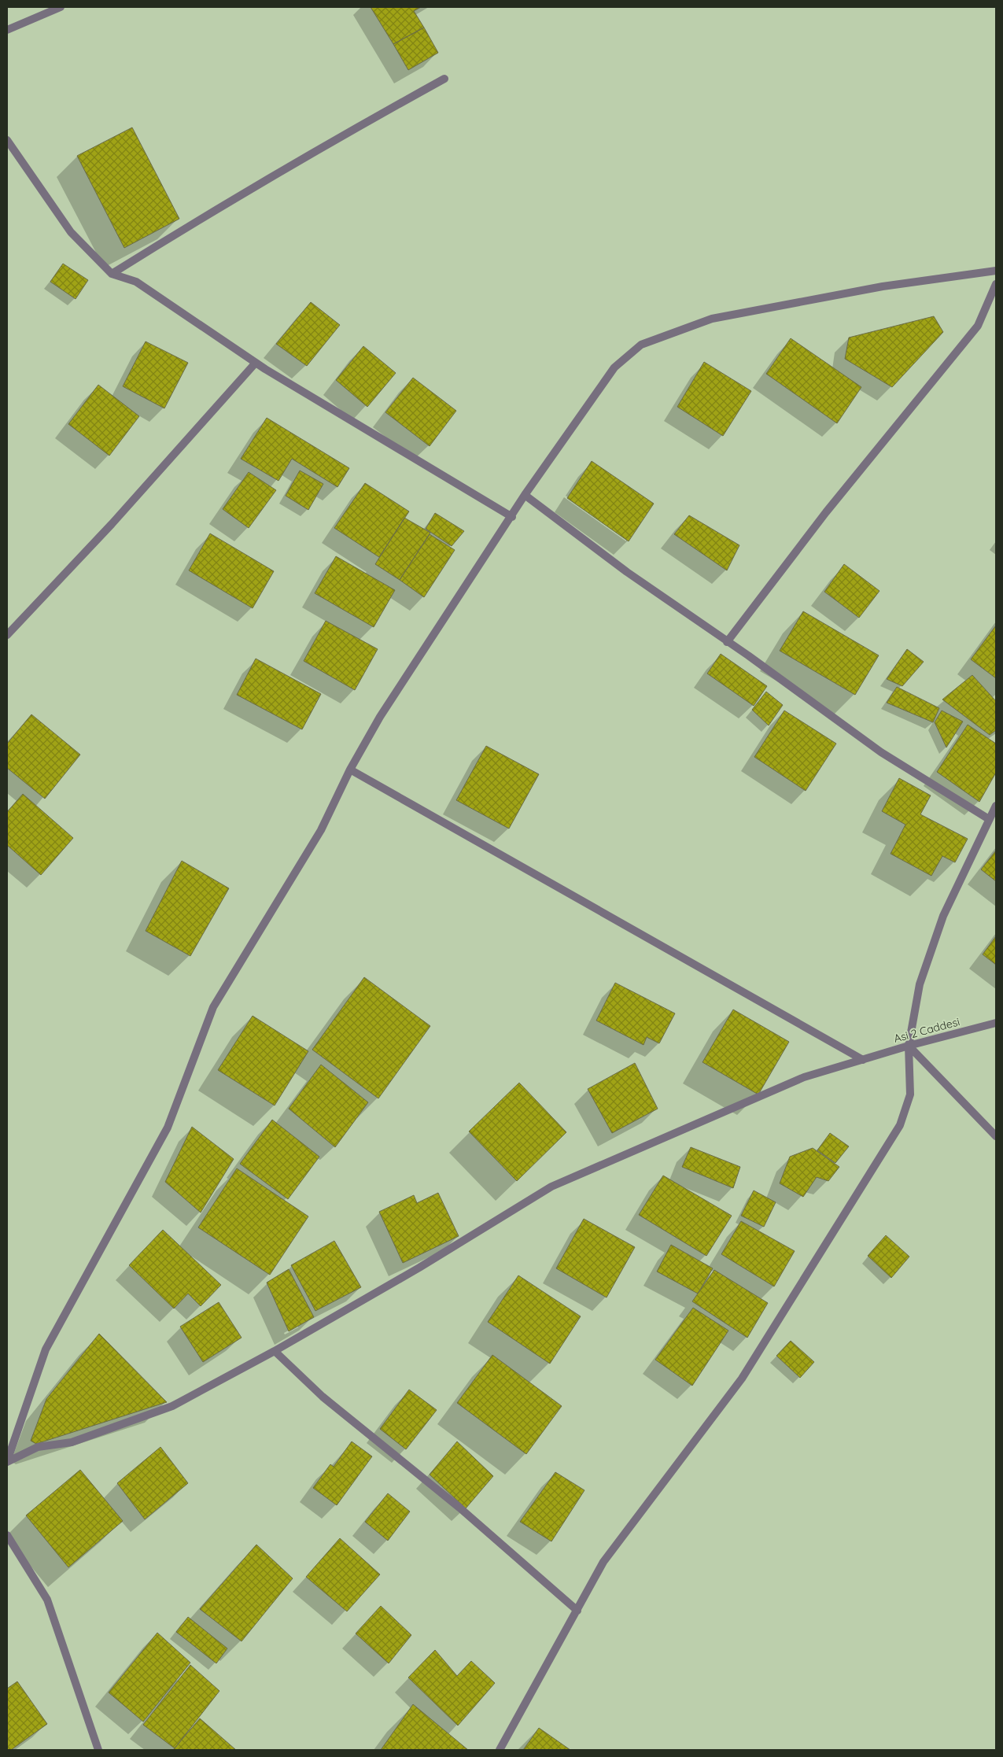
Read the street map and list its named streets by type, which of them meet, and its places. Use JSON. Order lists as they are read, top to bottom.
{
  "streets": {
    "street": ["Asi 2 Caddesi"]
  }
}
